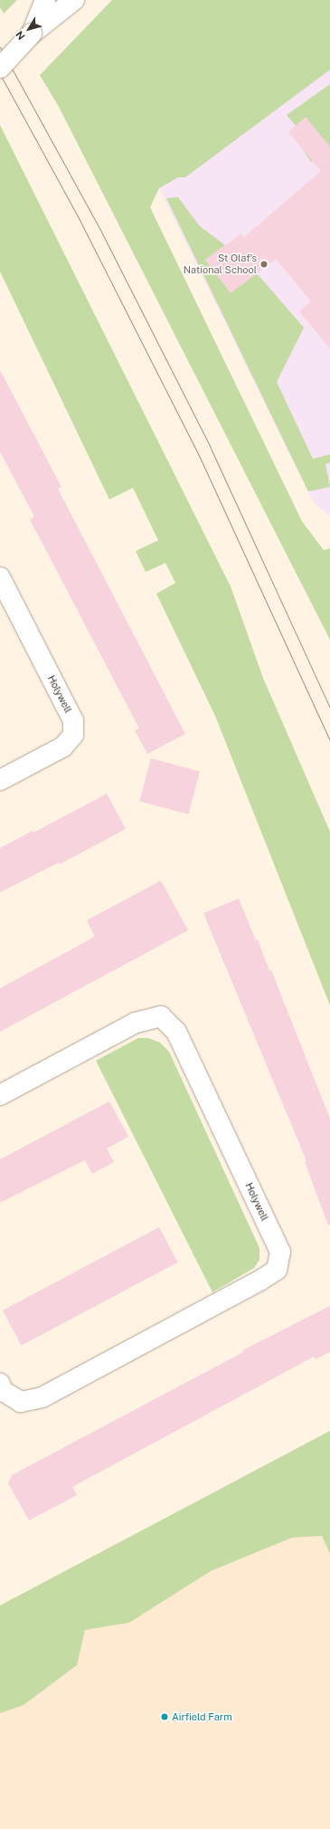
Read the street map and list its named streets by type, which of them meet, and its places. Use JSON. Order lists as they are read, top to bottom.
{
  "streets": {
    "street": ["Holywell"]
  },
  "places": ["St Olaf's National School", "Airfield Farm"],
  "north": "bottom left"
}
